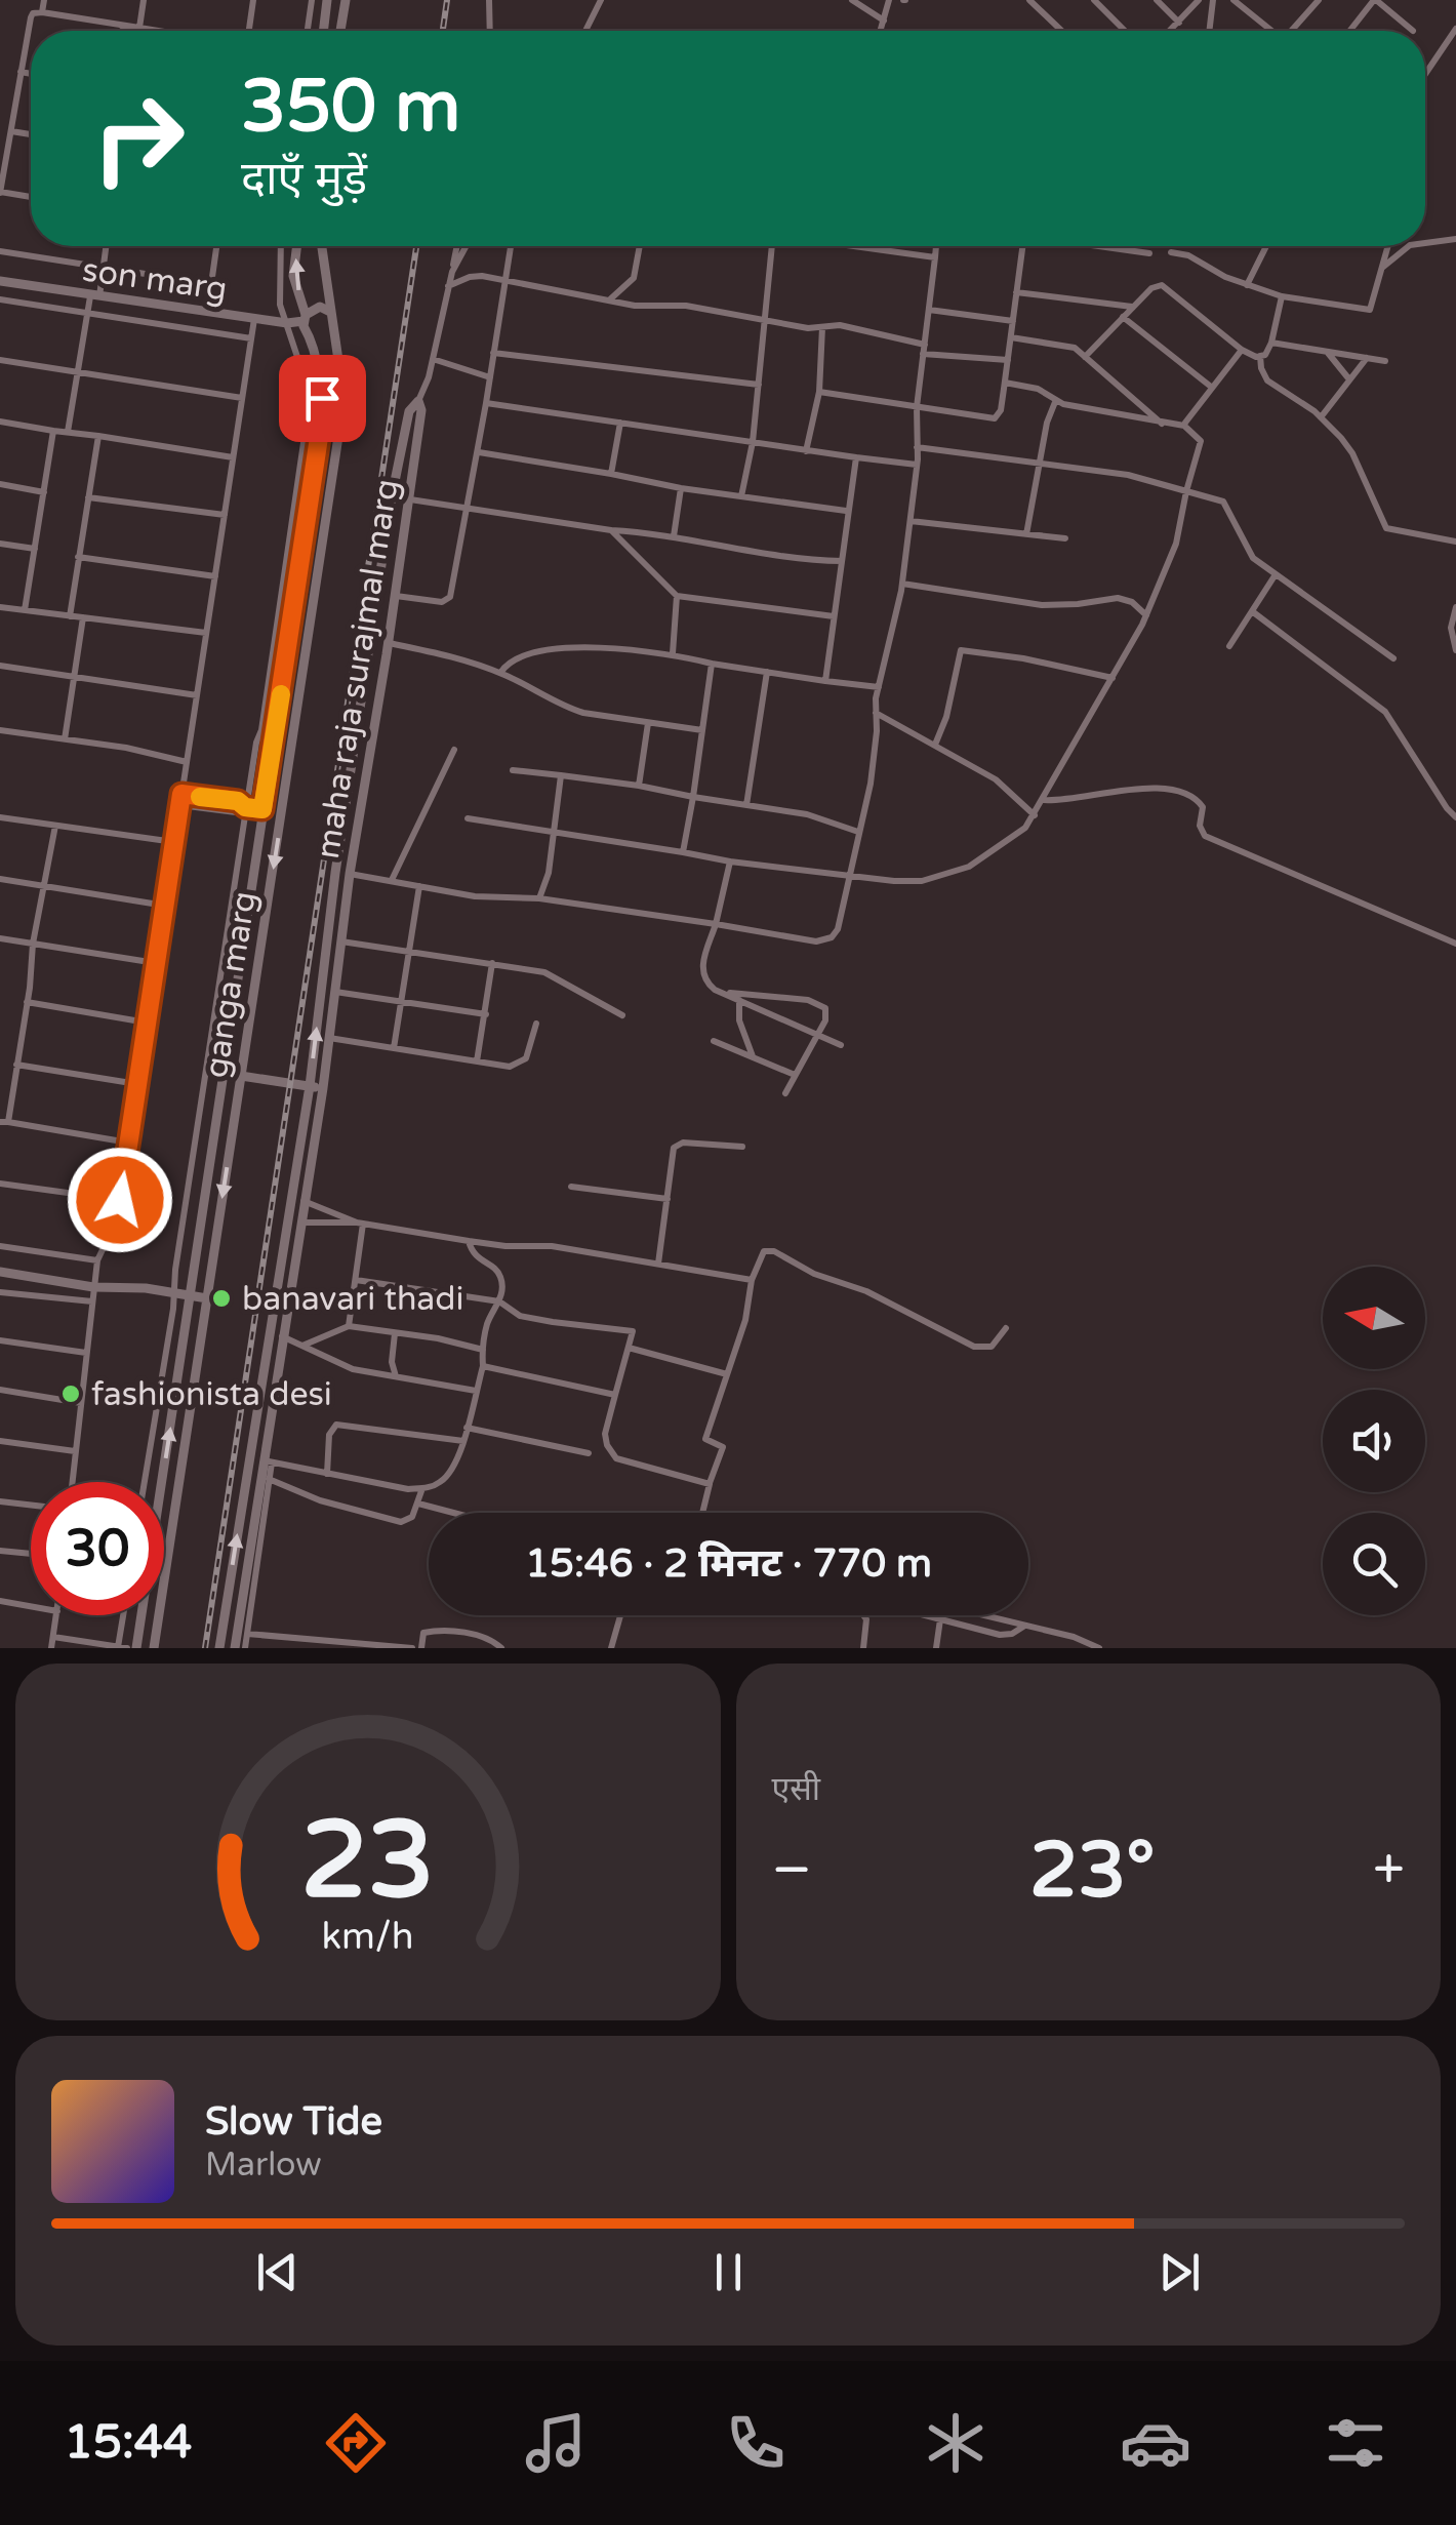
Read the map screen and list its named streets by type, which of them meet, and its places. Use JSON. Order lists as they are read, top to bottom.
{
  "streets": {
    "street": ["son marg", "maha raja surajmal marg", "ganga marg"]
  },
  "crossings": [
    ["son marg", "ganga marg"]
  ],
  "places": ["banavari thadi", "fashionista desi"],
  "north": "left",
  "page": {
    "turn": ["350 m", "दाएँ मुड़ें"],
    "limit": "30",
    "trip": "15:46 · 2 मिनट · 770 m",
    "tile": "एसी",
    "heat": ["−", "23°", "+"],
    "song": ["Slow Tide", "Marlow"],
    "tabs": "15:44",
    "gauge": ["23", "km/h"]
  }
}
